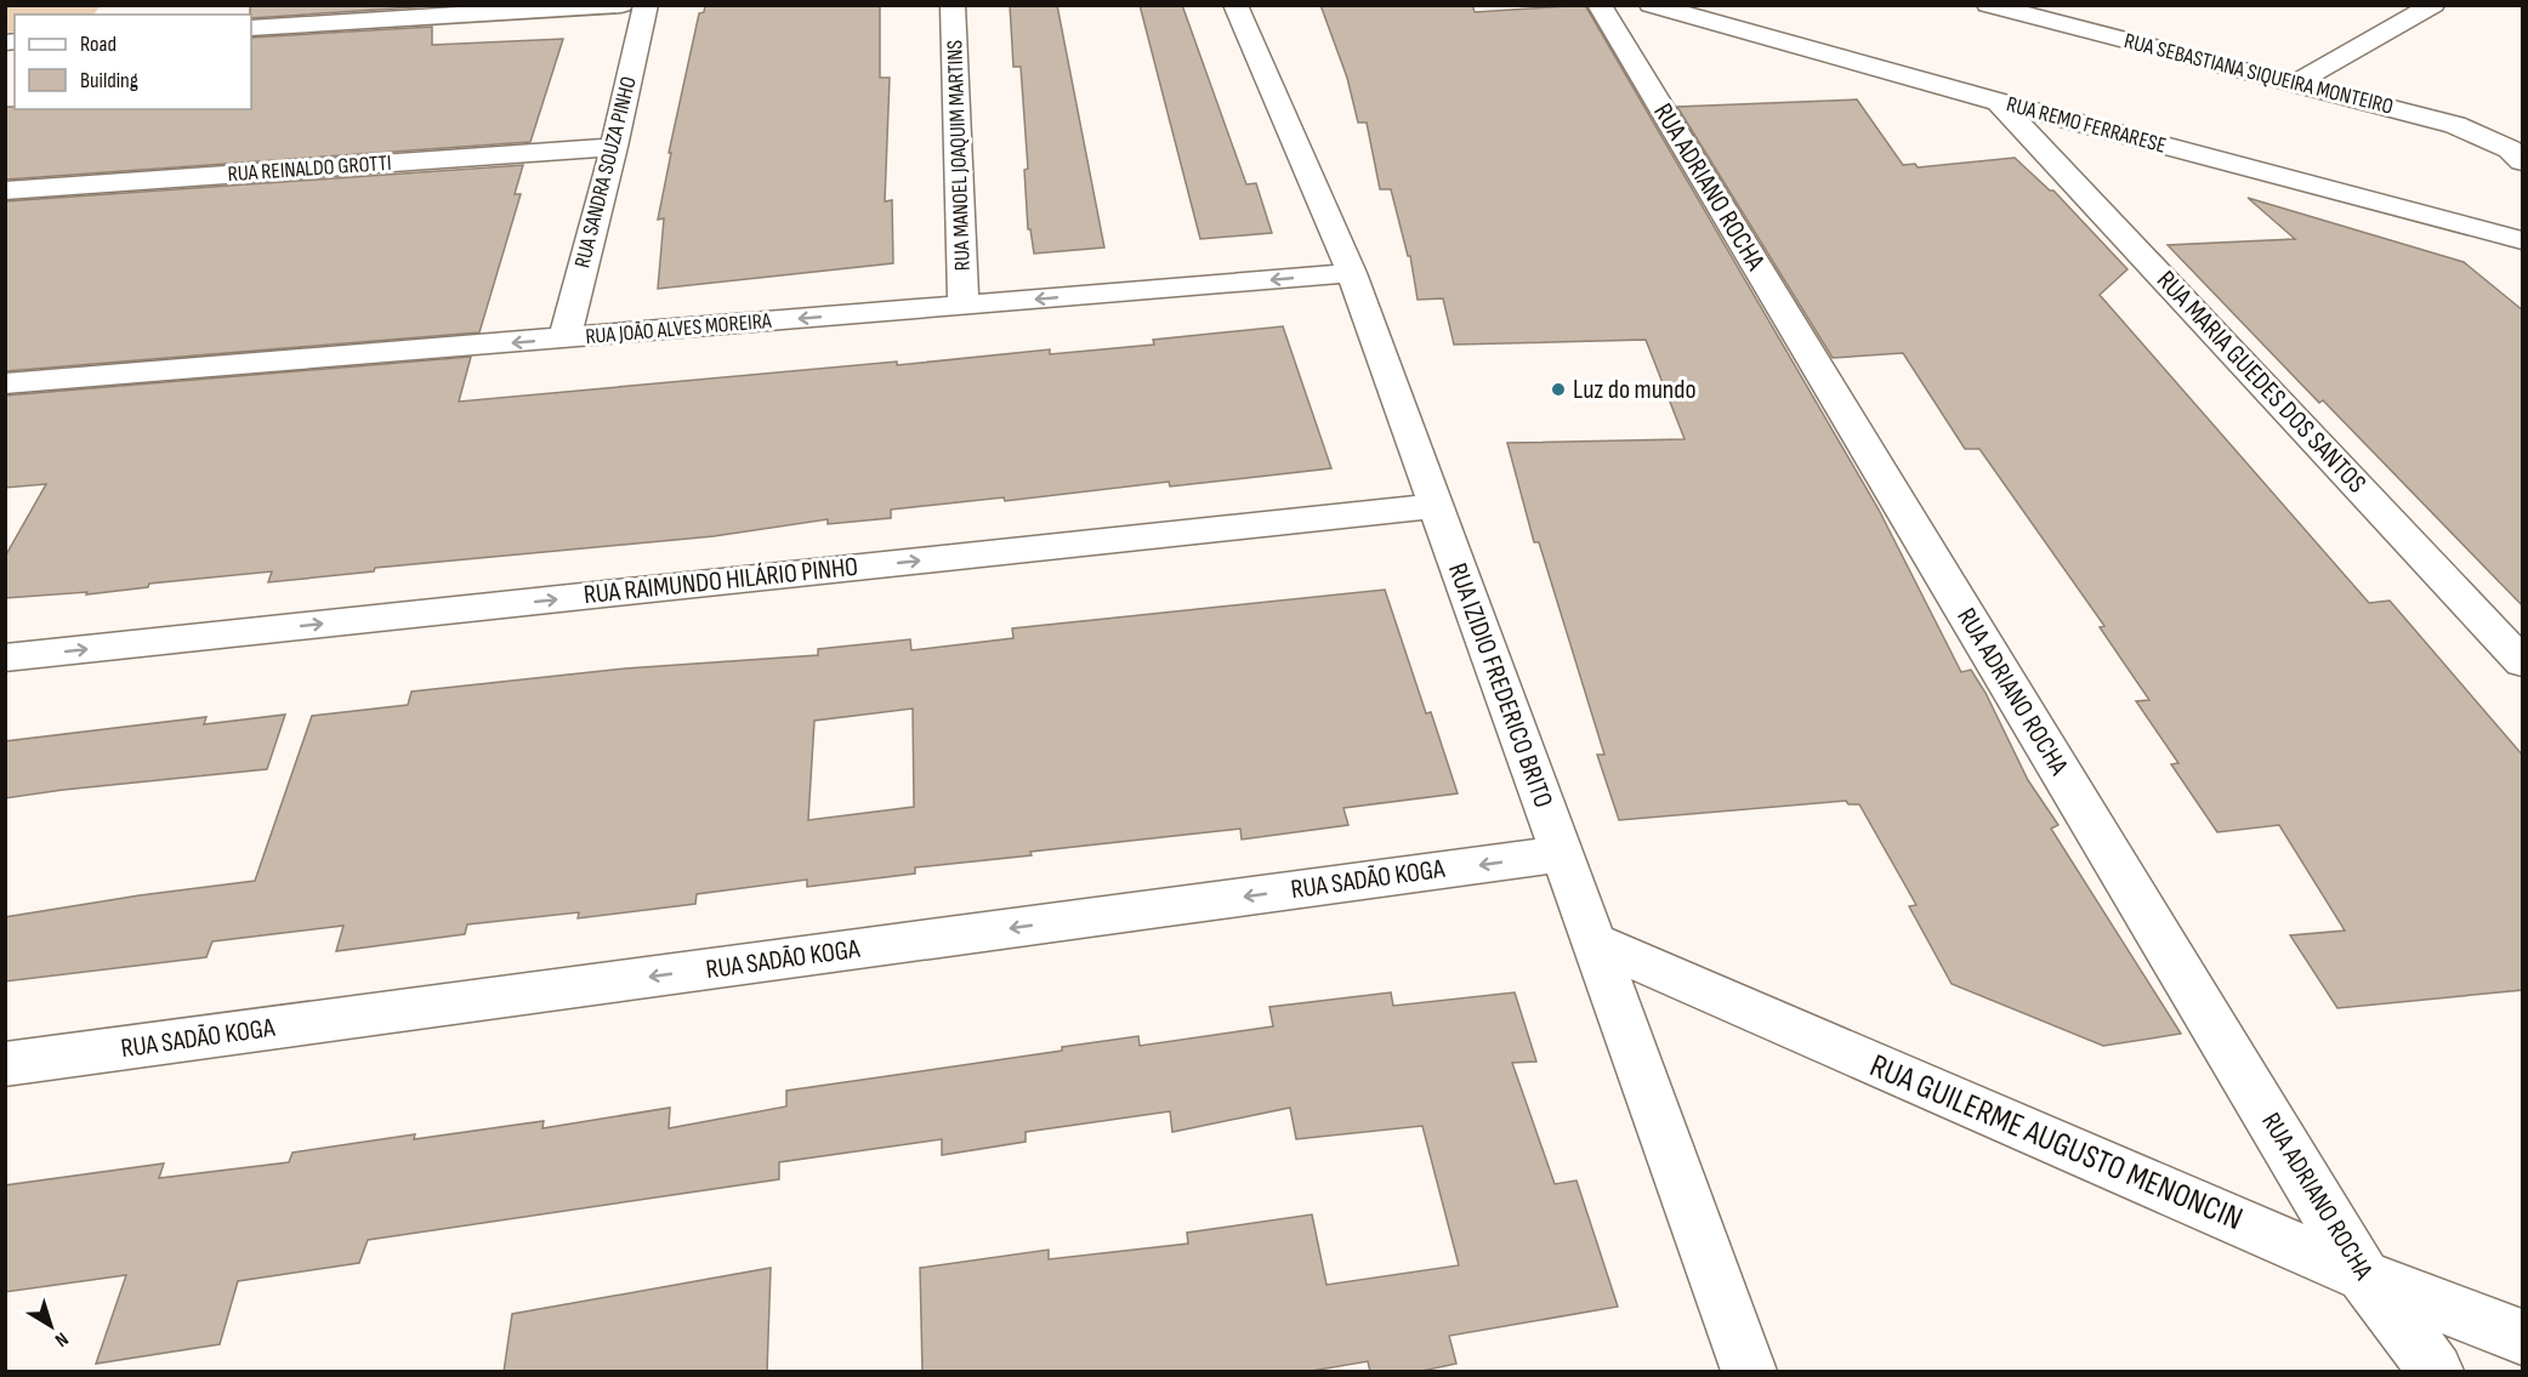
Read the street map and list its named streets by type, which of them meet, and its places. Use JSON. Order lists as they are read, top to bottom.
{
  "streets": {
    "street": [
      "RUA SEBASTIANA SIQUEIRA MONTEIRO",
      "RUA REMO FERRARESE",
      "RUA MANOEL JOAQUIM MARTINS",
      "RUA REINALDO GROTTI",
      "RUA SANDRA SOUZA PINHO",
      "RUA ADRIANO ROCHA",
      "RUA JOÃO ALVES MOREIRA",
      "RUA MARIA GUEDES DOS SANTOS",
      "RUA RAIMUNDO HILÁRIO PINHO",
      "RUA IZIDIO FREDERICO BRITO",
      "RUA SADÃO KOGA",
      "RUA GUILERME AUGUSTO MENONCIN"
    ]
  },
  "crossings": [
    ["RUA REMO FERRARESE", "RUA MARIA GUEDES DOS SANTOS"],
    ["RUA MANOEL JOAQUIM MARTINS", "RUA JOÃO ALVES MOREIRA"],
    ["RUA REINALDO GROTTI", "RUA SANDRA SOUZA PINHO"],
    ["RUA SANDRA SOUZA PINHO", "RUA JOÃO ALVES MOREIRA"],
    ["RUA ADRIANO ROCHA", "RUA GUILERME AUGUSTO MENONCIN"],
    ["RUA JOÃO ALVES MOREIRA", "RUA IZIDIO FREDERICO BRITO"],
    ["RUA RAIMUNDO HILÁRIO PINHO", "RUA IZIDIO FREDERICO BRITO"],
    ["RUA IZIDIO FREDERICO BRITO", "RUA SADÃO KOGA"],
    ["RUA IZIDIO FREDERICO BRITO", "RUA GUILERME AUGUSTO MENONCIN"]
  ],
  "one_way": ["RUA JOÃO ALVES MOREIRA", "RUA RAIMUNDO HILÁRIO PINHO", "RUA SADÃO KOGA"],
  "places": ["Luz do mundo"],
  "legend": ["Road", "Building"],
  "north": "bottom right"
}
